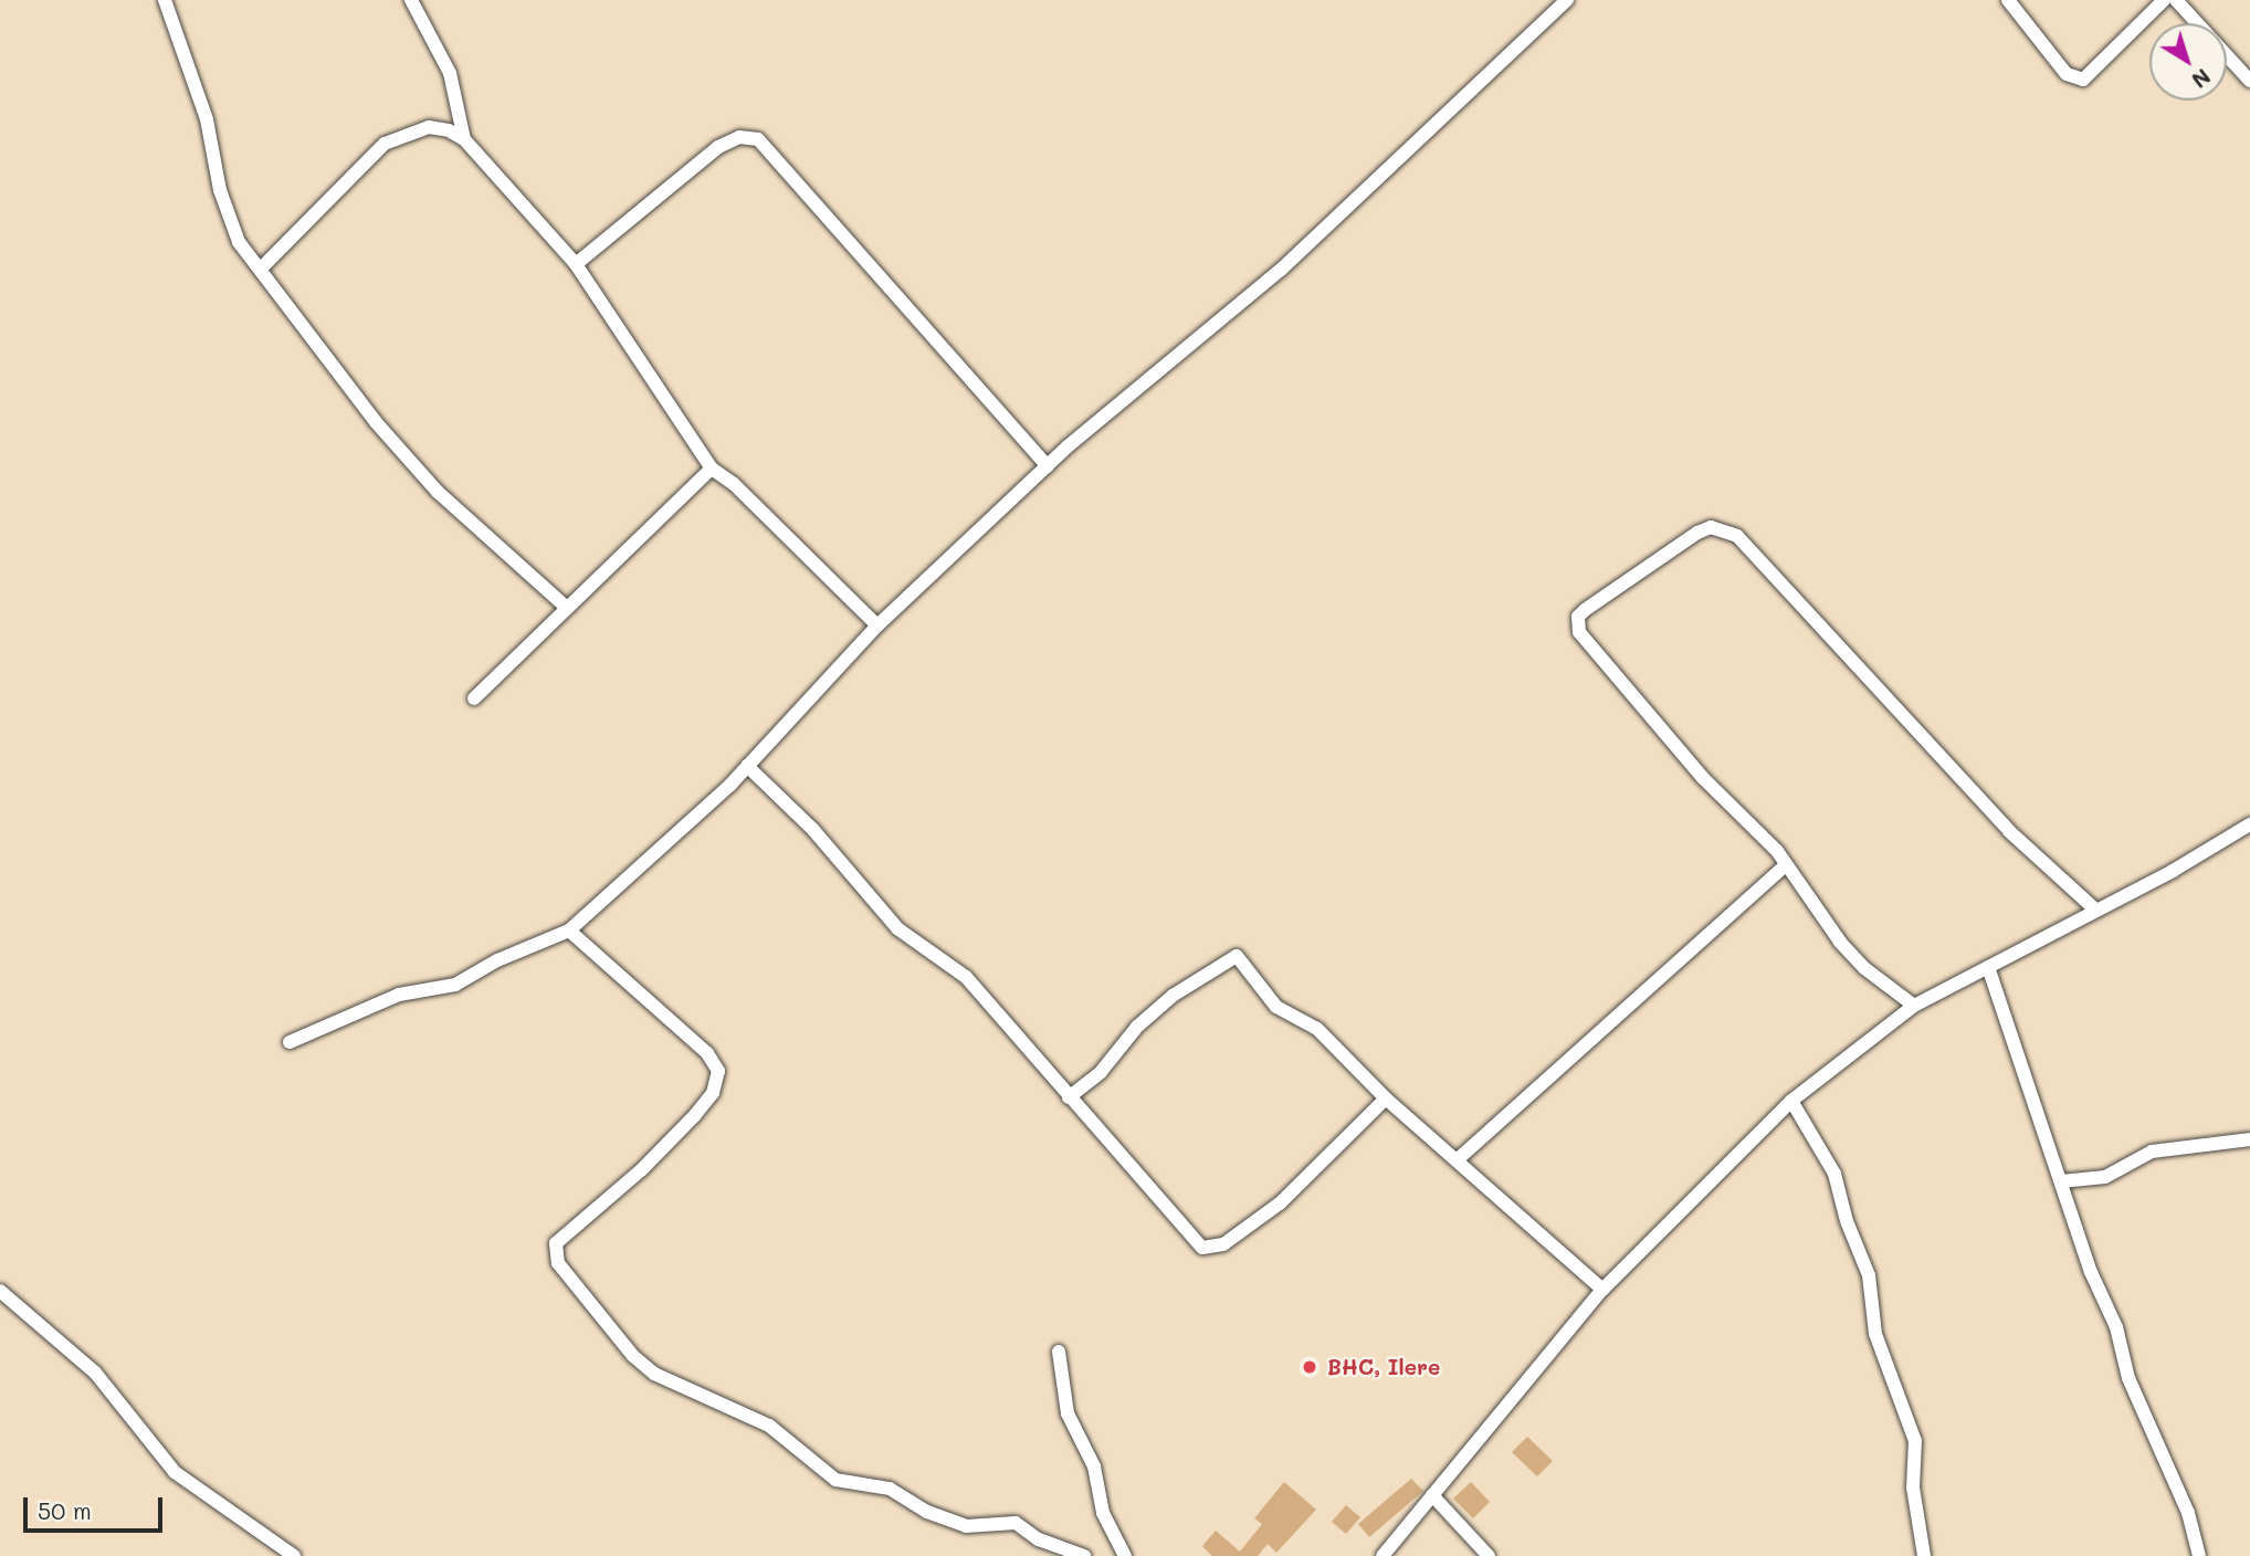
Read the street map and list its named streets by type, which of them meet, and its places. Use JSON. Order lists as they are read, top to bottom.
{
  "places": ["BHC, Ilere"],
  "scale_bar": "50 m",
  "north": "bottom right"
}
